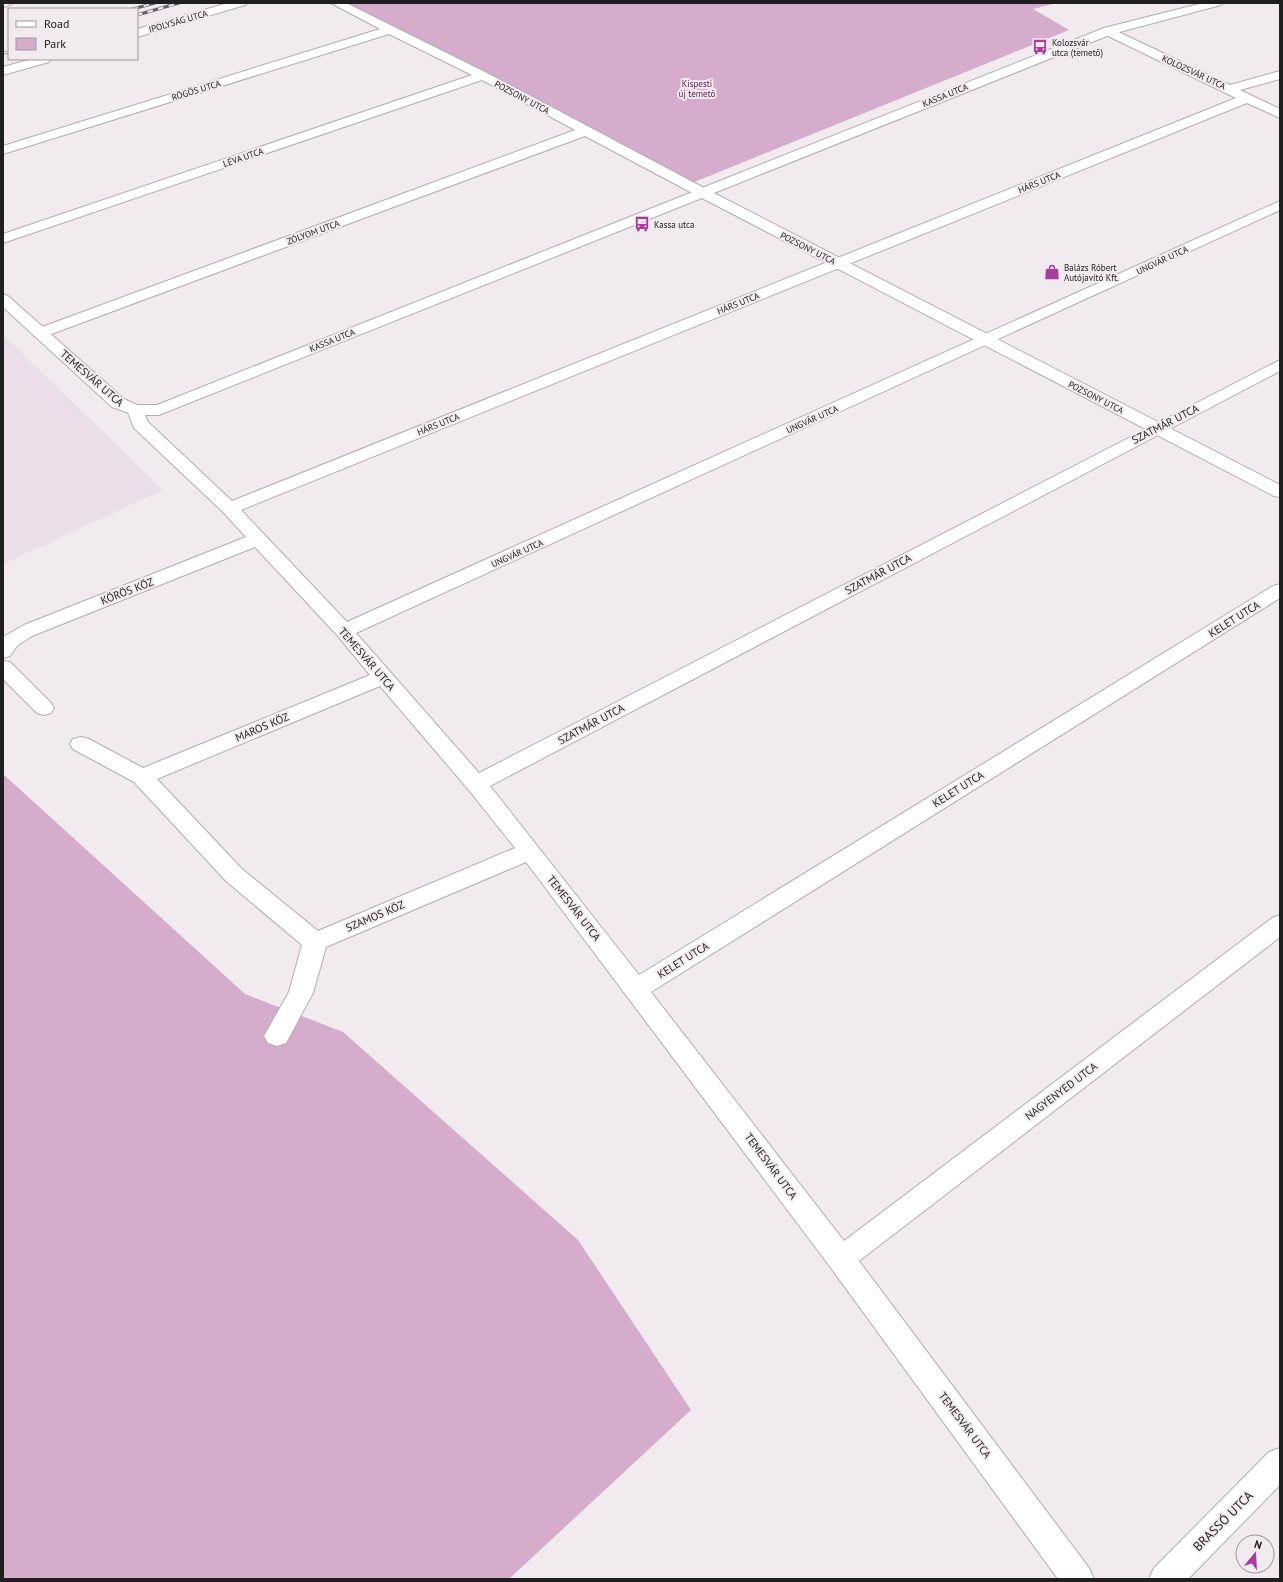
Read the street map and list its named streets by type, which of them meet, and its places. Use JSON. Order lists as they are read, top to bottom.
{
  "streets": {
    "street": [
      "IPOLYSÁG UTCA",
      "KOLOZSVÁR UTCA",
      "RÖGÖS UTCA",
      "KASSA UTCA",
      "POZSONY UTCA",
      "LÉVA UTCA",
      "HÁRS UTCA",
      "ZÓLYOM UTCA",
      "UNGVÁR UTCA",
      "TEMESVÁR UTCA",
      "SZATMÁR UTCA",
      "KÖRÖS KÖZ",
      "KELET UTCA",
      "MAROS KÖZ",
      "SZAMOS KÖZ",
      "NAGYENYED UTCA",
      "BRASSÓ UTCA"
    ]
  },
  "crossings": [
    ["KOLOZSVÁR UTCA", "KASSA UTCA"],
    ["KOLOZSVÁR UTCA", "HÁRS UTCA"],
    ["RÖGÖS UTCA", "POZSONY UTCA"],
    ["KASSA UTCA", "POZSONY UTCA"],
    ["KASSA UTCA", "TEMESVÁR UTCA"],
    ["POZSONY UTCA", "LÉVA UTCA"],
    ["POZSONY UTCA", "HÁRS UTCA"],
    ["POZSONY UTCA", "ZÓLYOM UTCA"],
    ["POZSONY UTCA", "UNGVÁR UTCA"],
    ["POZSONY UTCA", "SZATMÁR UTCA"],
    ["HÁRS UTCA", "TEMESVÁR UTCA"],
    ["ZÓLYOM UTCA", "TEMESVÁR UTCA"],
    ["UNGVÁR UTCA", "TEMESVÁR UTCA"],
    ["TEMESVÁR UTCA", "SZATMÁR UTCA"],
    ["TEMESVÁR UTCA", "KÖRÖS KÖZ"],
    ["TEMESVÁR UTCA", "KELET UTCA"],
    ["TEMESVÁR UTCA", "MAROS KÖZ"],
    ["TEMESVÁR UTCA", "SZAMOS KÖZ"],
    ["TEMESVÁR UTCA", "NAGYENYED UTCA"]
  ],
  "parks": ["Kispesti új temető"],
  "places": {
    "bus stop": ["Kolozsvár utca (temető)", "Kassa utca"],
    "shop": ["Balázs Róbert Autójavító Kft."]
  },
  "legend": ["Road", "Park"],
  "north": "top"
}
